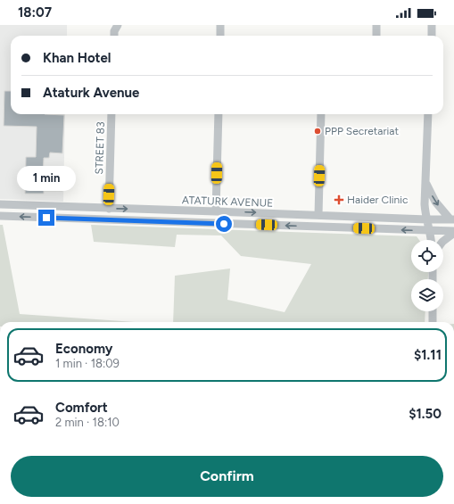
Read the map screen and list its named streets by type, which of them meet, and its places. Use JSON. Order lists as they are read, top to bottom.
{
  "streets": {
    "street": ["STREET 83", "ATATURK AVENUE"]
  },
  "crossings": [
    ["STREET 83", "ATATURK AVENUE"]
  ],
  "places": {
    "other": ["PPP Secretariat"],
    "health": ["Haider Clinic"]
  },
  "page": {
    "status": "18:07",
    "banner": ["Khan Hotel", "Ataturk Avenue"],
    "bubble": "1 min",
    "list": [
      {
        "name": "Economy",
        "note": "1 min · 18:09",
        "value": "$1.11"
      },
      {
        "name": "Comfort",
        "note": "2 min · 18:10",
        "value": "$1.50"
      }
    ],
    "buttons": "Confirm"
  }
}
